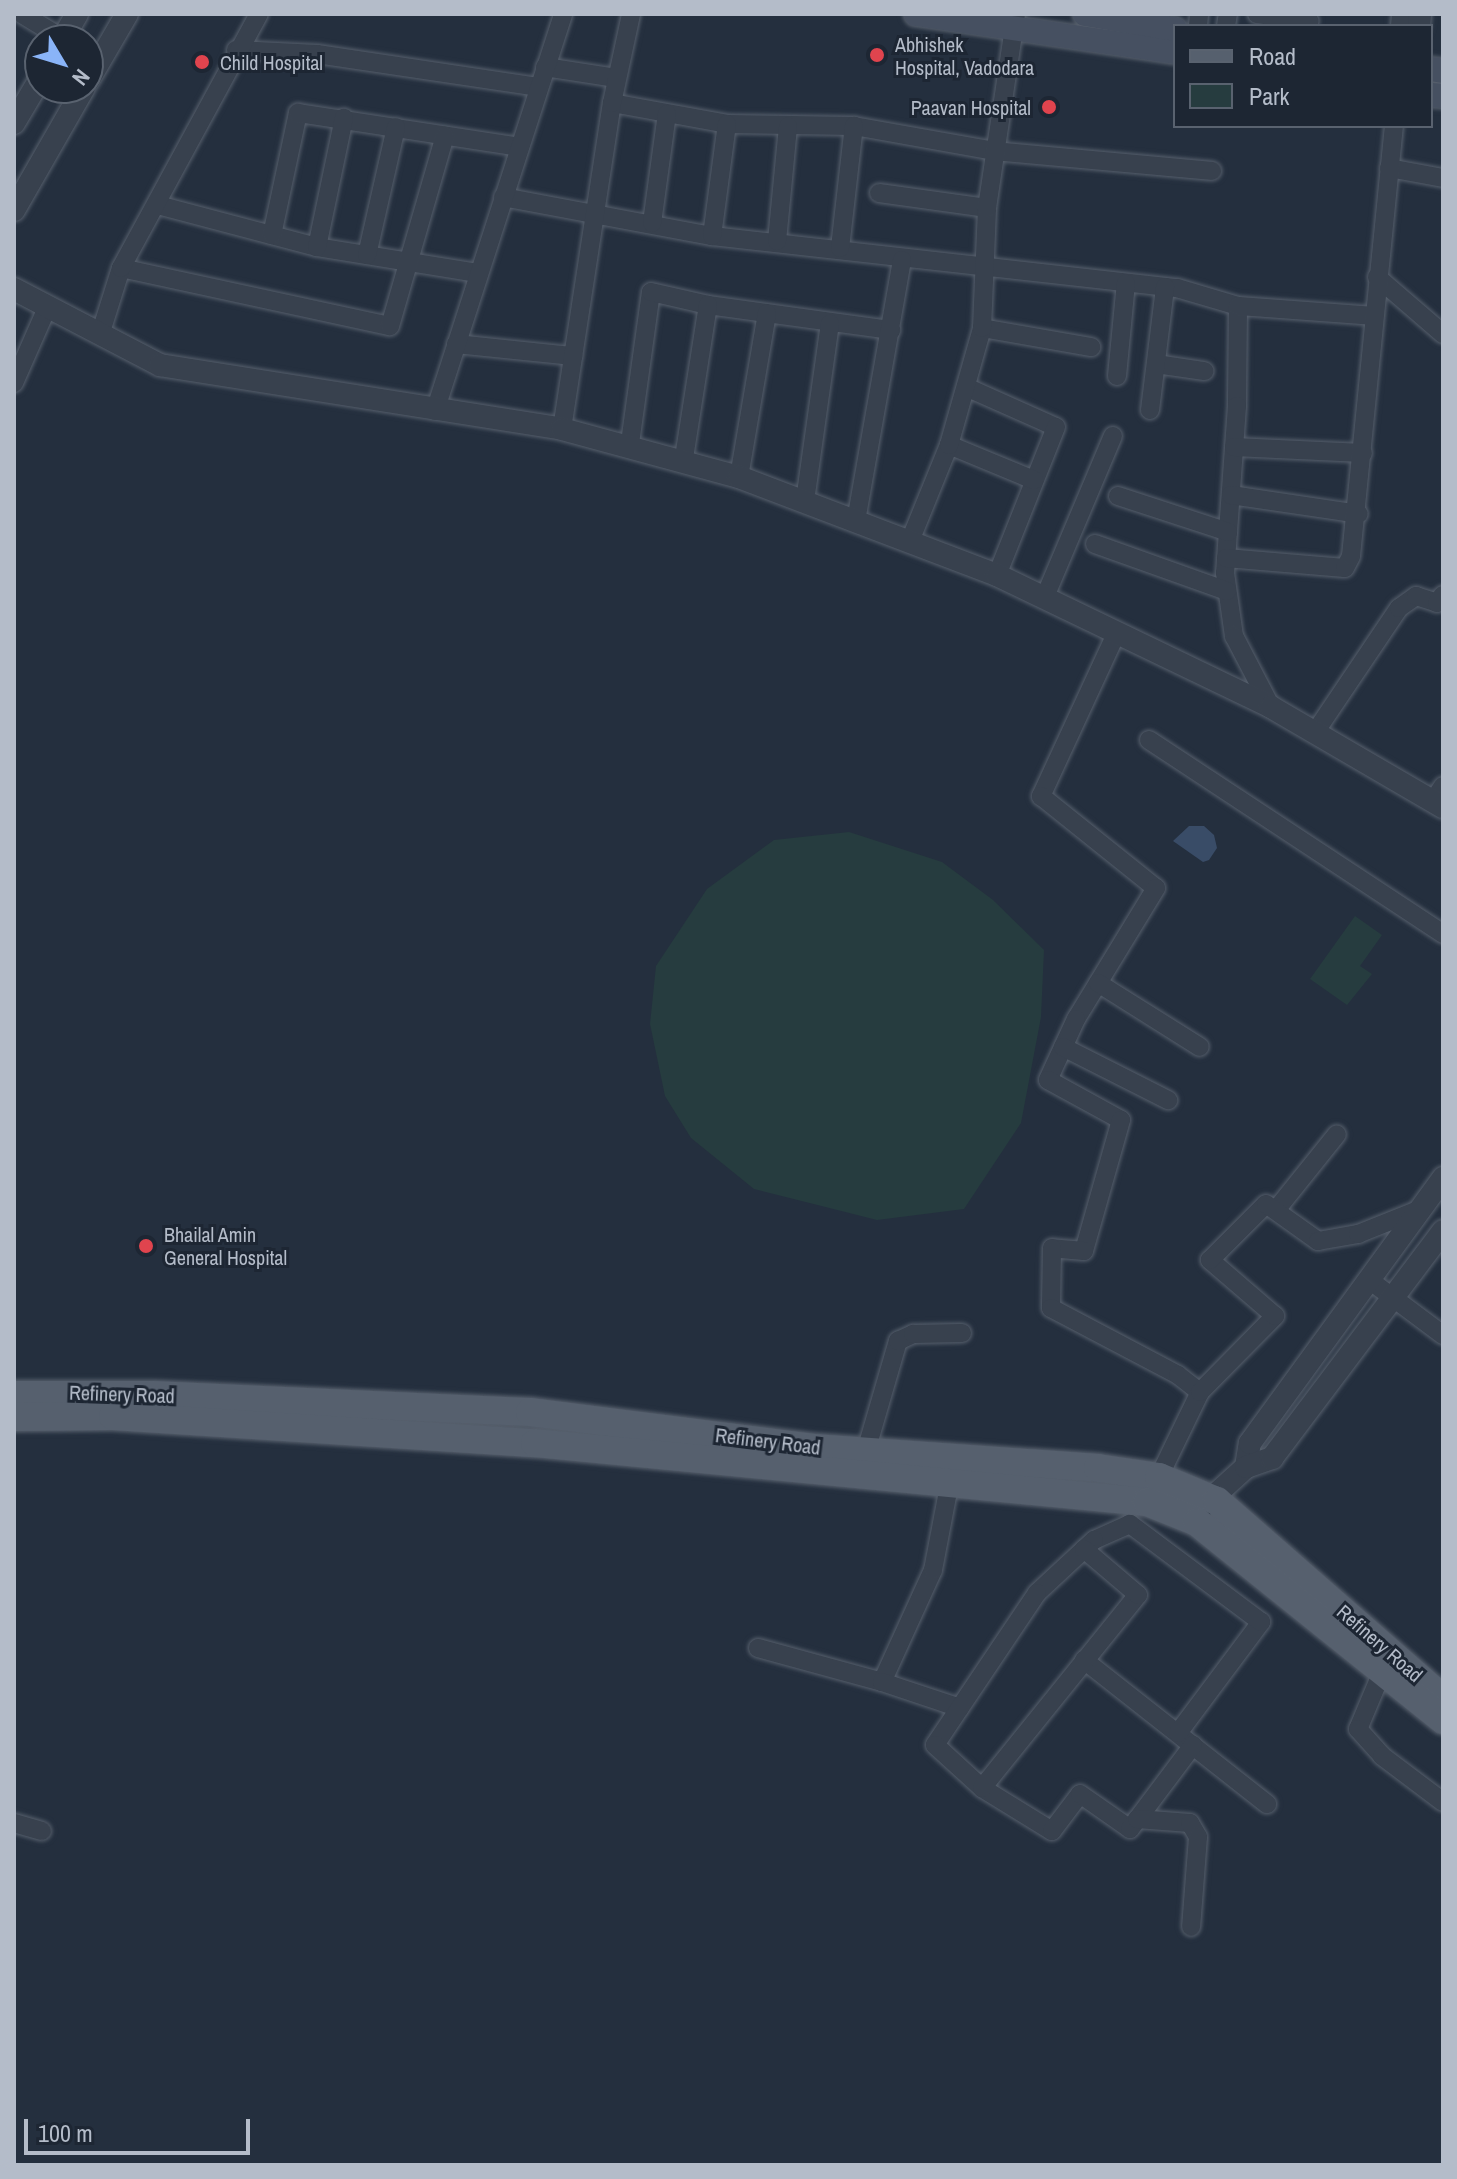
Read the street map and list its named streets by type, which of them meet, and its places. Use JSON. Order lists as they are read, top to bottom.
{
  "streets": {
    "main road": ["Refinery Road"]
  },
  "places": [
    "Abhishek Hospital, Vadodara",
    "Child Hospital",
    "Paavan Hospital",
    "Bhailal Amin General Hospital"
  ],
  "legend": ["Road", "Park"],
  "scale_bar": "100 m",
  "north": "bottom right"
}
